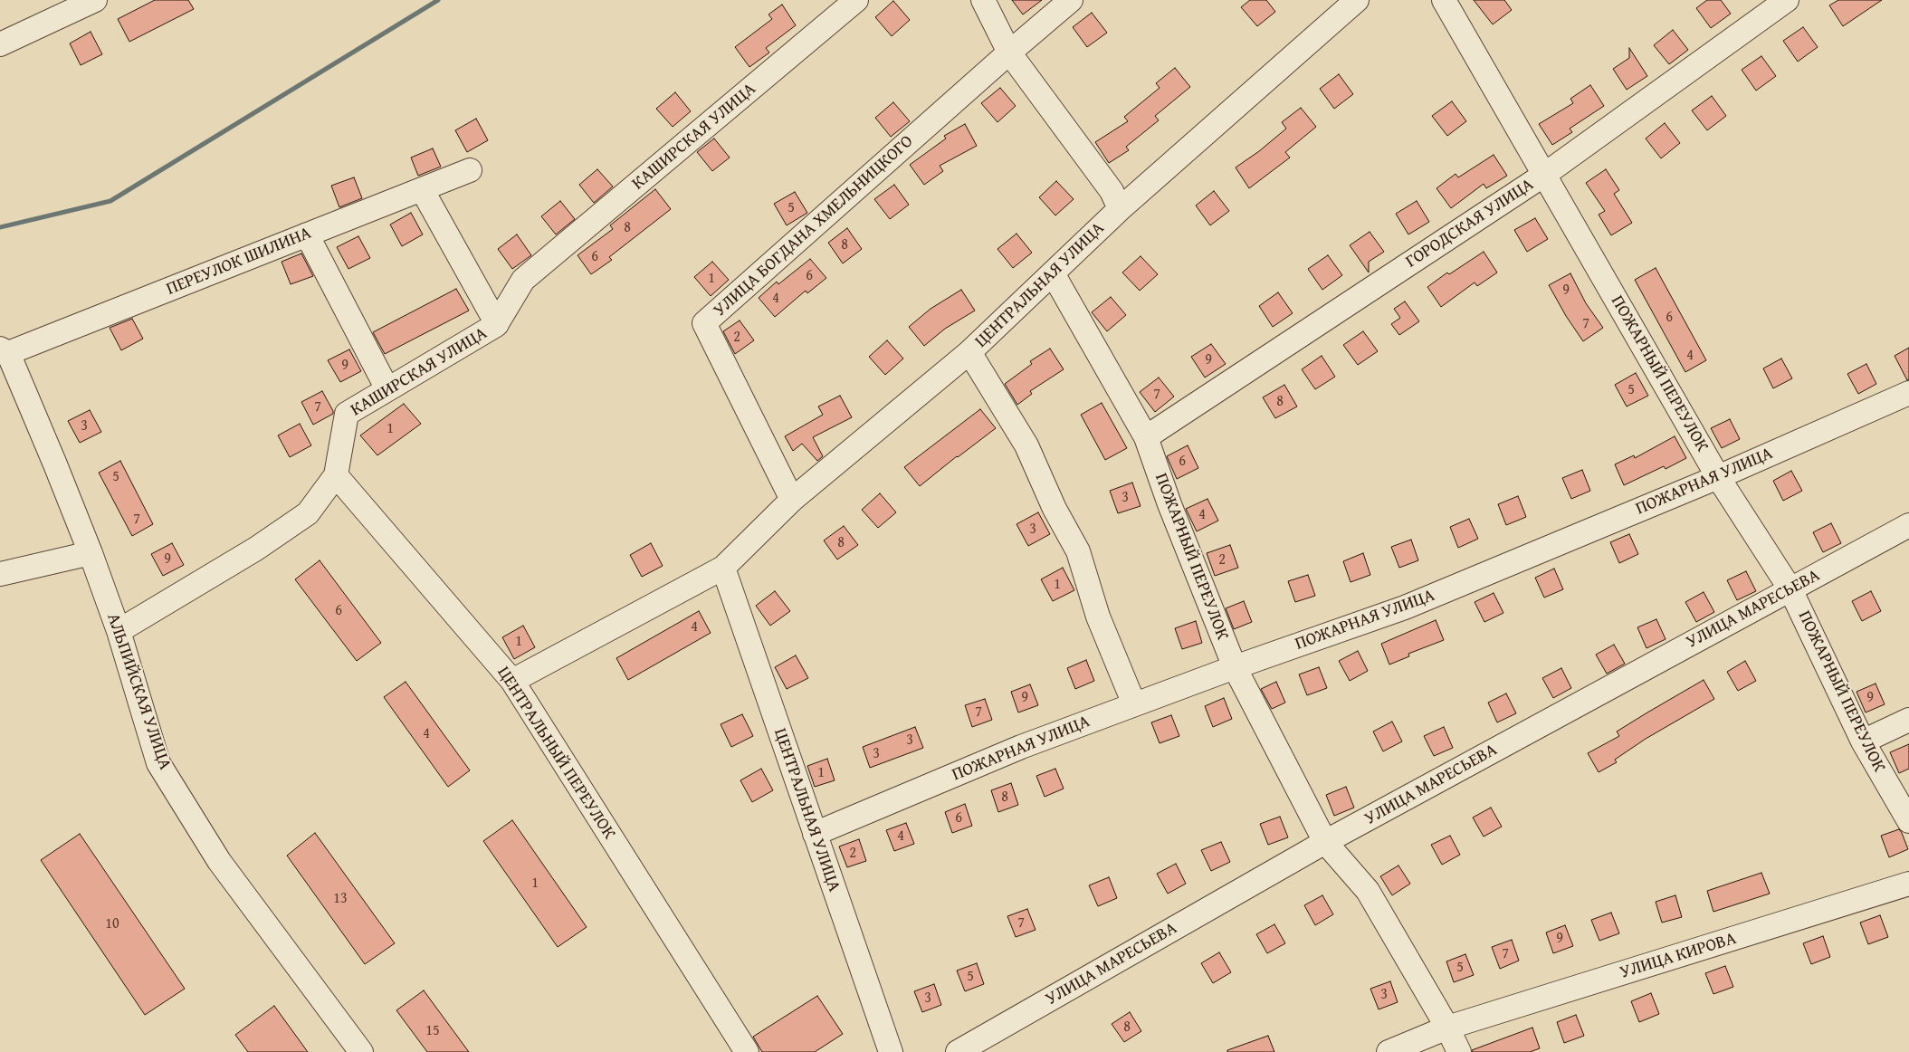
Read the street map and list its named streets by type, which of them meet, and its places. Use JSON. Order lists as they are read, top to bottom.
{
  "streets": {
    "street": [
      "КАШИРСКАЯ УЛИЦА",
      "ГОРОДСКАЯ УЛИЦА",
      "УЛИЦА БОГДАНА ХМЕЛЬНИЦКОГО",
      "ПЕРЕУЛОК ШИЛИНА",
      "ЦЕНТРАЛЬНАЯ УЛИЦА",
      "ПОЖАРНЫЙ ПЕРЕУЛОК",
      "ПОЖАРНАЯ УЛИЦА",
      "УЛИЦА МАРЕСЬЕВА",
      "АЛЬПИЙСКАЯ УЛИЦА",
      "ЦЕНТРАЛЬНЫЙ ПЕРЕУЛОК",
      "УЛИЦА КИРОВА"
    ]
  },
  "crossings": [
    ["КАШИРСКАЯ УЛИЦА", "АЛЬПИЙСКАЯ УЛИЦА"],
    ["КАШИРСКАЯ УЛИЦА", "ЦЕНТРАЛЬНЫЙ ПЕРЕУЛОК"],
    ["ГОРОДСКАЯ УЛИЦА", "ПОЖАРНЫЙ ПЕРЕУЛОК"],
    ["УЛИЦА БОГДАНА ХМЕЛЬНИЦКОГО", "ЦЕНТРАЛЬНАЯ УЛИЦА"],
    ["ПЕРЕУЛОК ШИЛИНА", "АЛЬПИЙСКАЯ УЛИЦА"],
    ["ЦЕНТРАЛЬНАЯ УЛИЦА", "ПОЖАРНЫЙ ПЕРЕУЛОК"],
    ["ЦЕНТРАЛЬНАЯ УЛИЦА", "ПОЖАРНАЯ УЛИЦА"],
    ["ЦЕНТРАЛЬНАЯ УЛИЦА", "ЦЕНТРАЛЬНЫЙ ПЕРЕУЛОК"],
    ["ПОЖАРНЫЙ ПЕРЕУЛОК", "ПОЖАРНАЯ УЛИЦА"],
    ["ПОЖАРНЫЙ ПЕРЕУЛОК", "УЛИЦА МАРЕСЬЕВА"]
  ],
  "house_numbers": [
    "5",
    "8",
    "8",
    "6",
    "6",
    "1",
    "9",
    "4",
    "6",
    "7",
    "2",
    "4",
    "9",
    "9",
    "5",
    "7",
    "8",
    "7",
    "3",
    "1",
    "6",
    "5",
    "3",
    "4",
    "7",
    "3",
    "8",
    "9",
    "2",
    "1",
    "6",
    "4",
    "1",
    "9",
    "9",
    "7",
    "4",
    "3",
    "3",
    "1",
    "8",
    "6",
    "4",
    "2",
    "1",
    "13",
    "7",
    "10",
    "9",
    "7",
    "5",
    "5",
    "3",
    "3",
    "8",
    "15"
  ]
}
